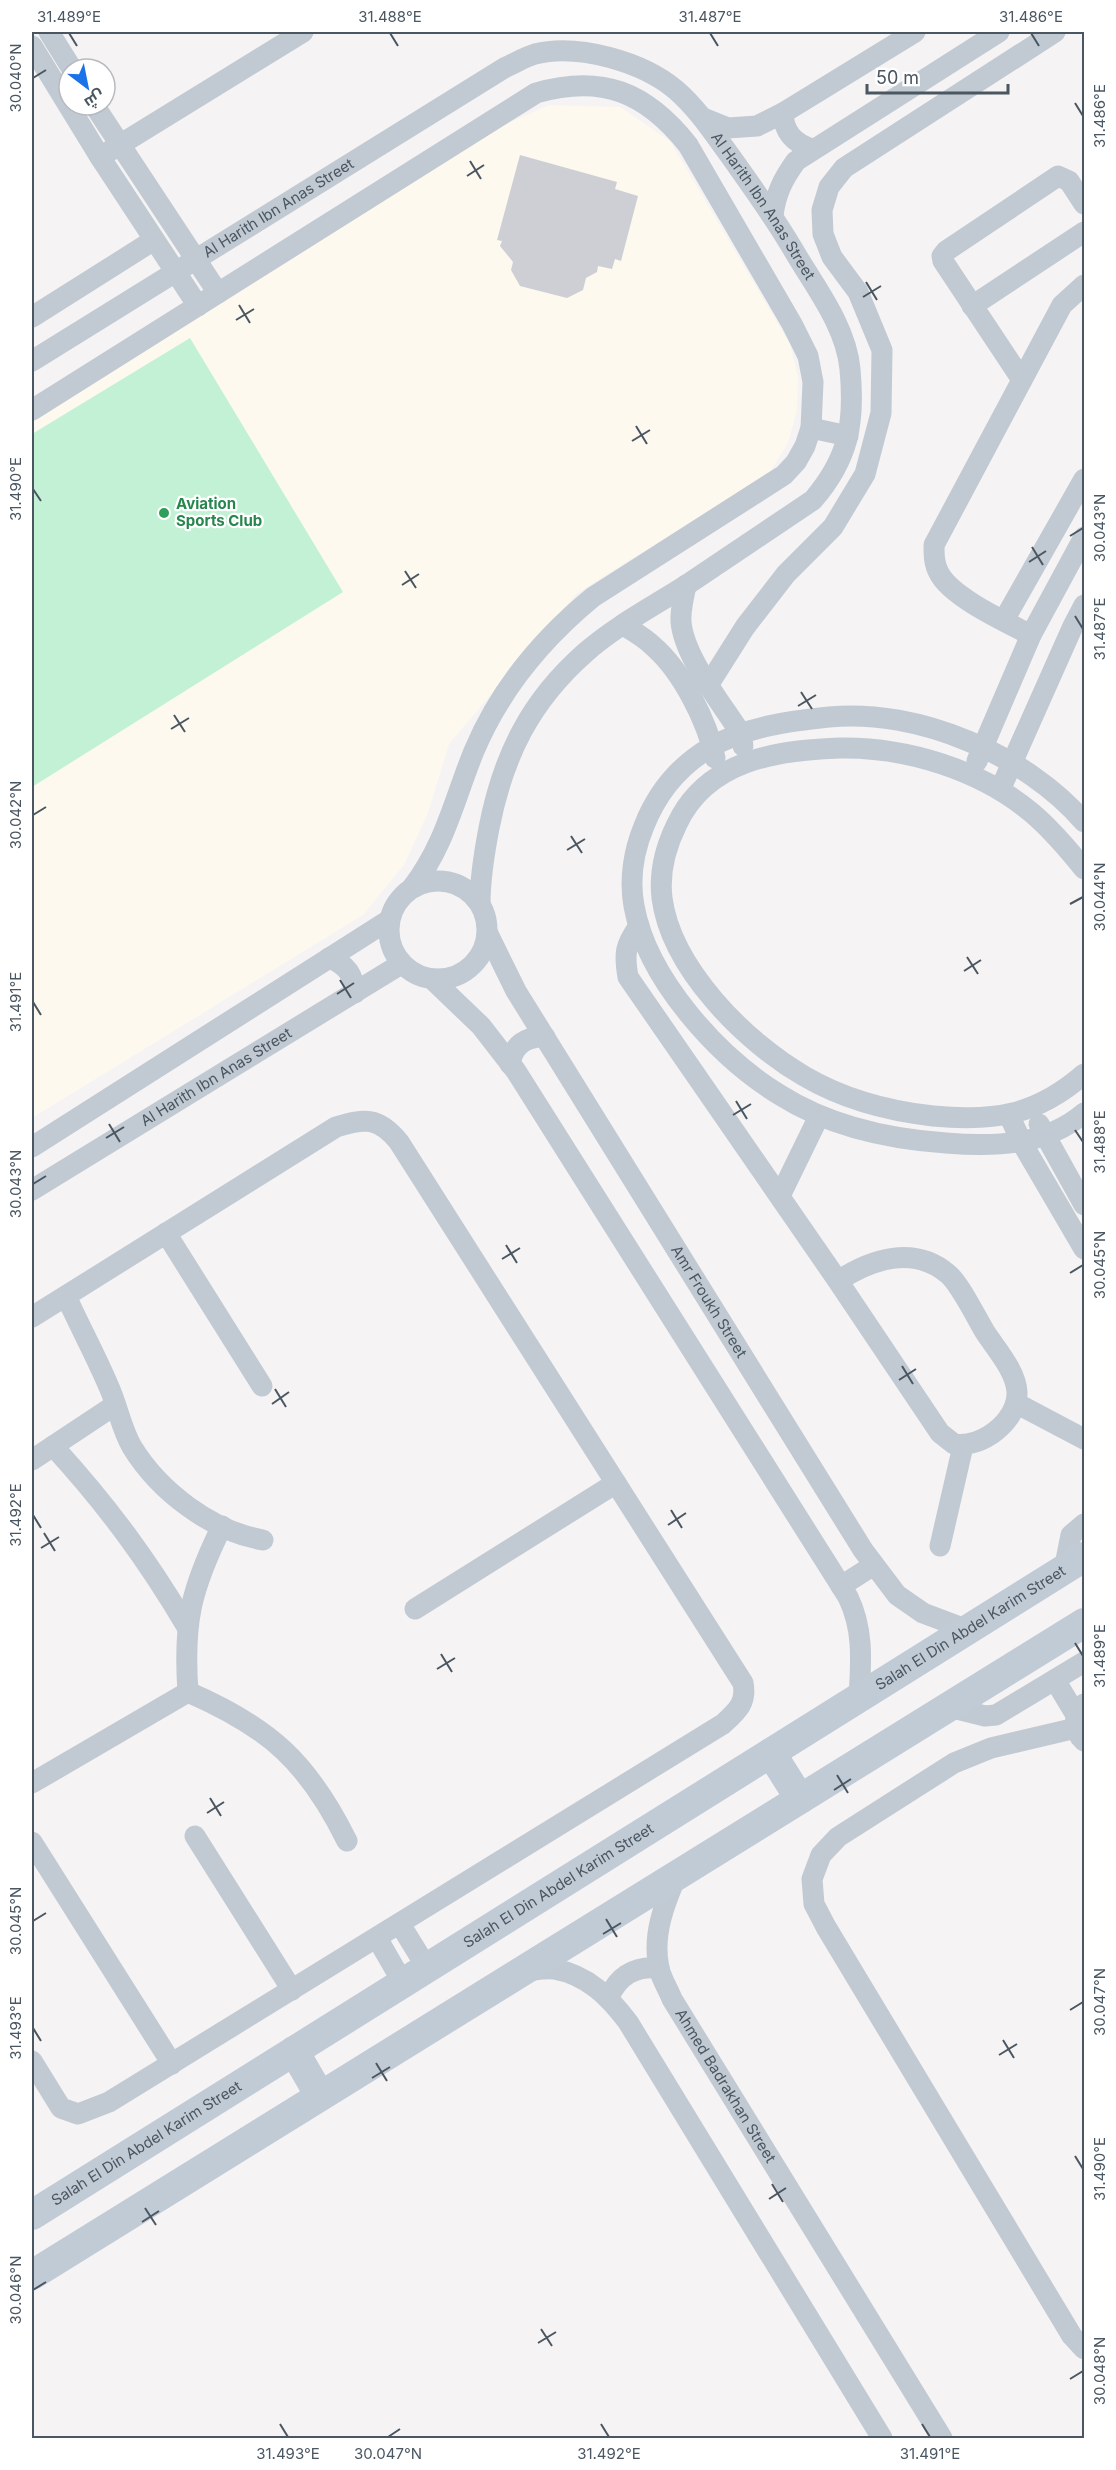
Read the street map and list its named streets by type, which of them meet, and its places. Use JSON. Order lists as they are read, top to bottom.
{
  "streets": {
    "main road": ["Salah El Din Abdel Karim Street"],
    "street": ["Al Harith Ibn Anas Street", "Amr Froukh Street", "Ahmed Badrakhan Street"]
  },
  "crossings": [
    ["Al Harith Ibn Anas Street", "Amr Froukh Street"],
    ["Amr Froukh Street", "Salah El Din Abdel Karim Street"]
  ],
  "places": ["Aviation Sports Club"],
  "scale_bar": "50 m",
  "north": "bottom right",
  "coordinates": [
    "31.489°E",
    "31.488°E",
    "31.487°E",
    "31.486°E",
    "30.040°N",
    "31.490°E",
    "30.043°N",
    "30.042°N",
    "30.044°N",
    "31.491°E",
    "30.045°N",
    "31.492°E",
    "30.047°N",
    "31.493°E",
    "30.046°N",
    "30.048°N"
  ]
}
